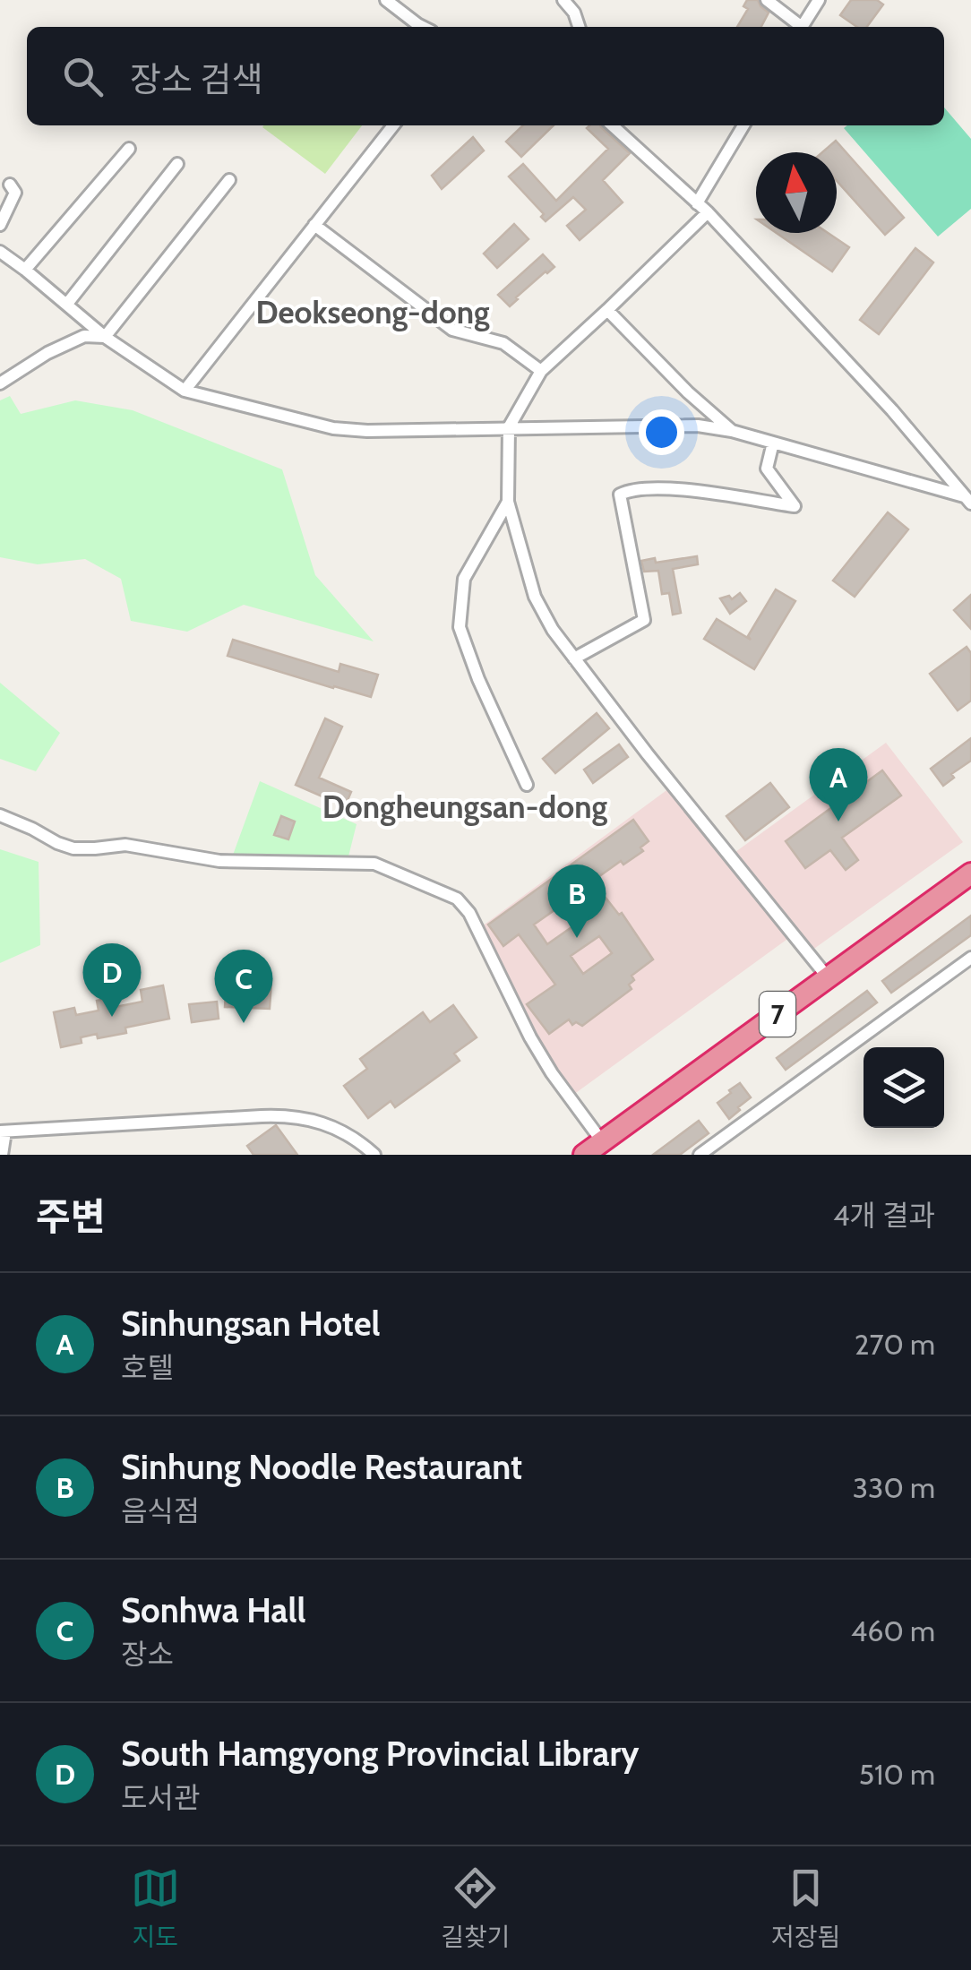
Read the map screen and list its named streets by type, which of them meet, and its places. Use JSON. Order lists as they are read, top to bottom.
{
  "streets": {
    "highway": ["7"]
  },
  "districts": ["Deokseong-dong", "Dongheungsan-dong"],
  "north": "top",
  "page": {
    "search": "장소 검색",
    "pins": [
      "A",
      "B",
      "D",
      "C"
    ],
    "heading": ["주변", "4개 결과"],
    "list": [
      {
        "mark": "A",
        "name": "Sinhungsan Hotel",
        "note": "호텔",
        "value": "270 m"
      },
      {
        "mark": "B",
        "name": "Sinhung Noodle Restaurant",
        "note": "음식점",
        "value": "330 m"
      },
      {
        "mark": "C",
        "name": "Sonhwa Hall",
        "note": "장소",
        "value": "460 m"
      },
      {
        "mark": "D",
        "name": "South Hamgyong Provincial Library",
        "note": "도서관",
        "value": "510 m"
      }
    ],
    "nav": ["지도", "길찾기", "저장됨"]
  }
}
